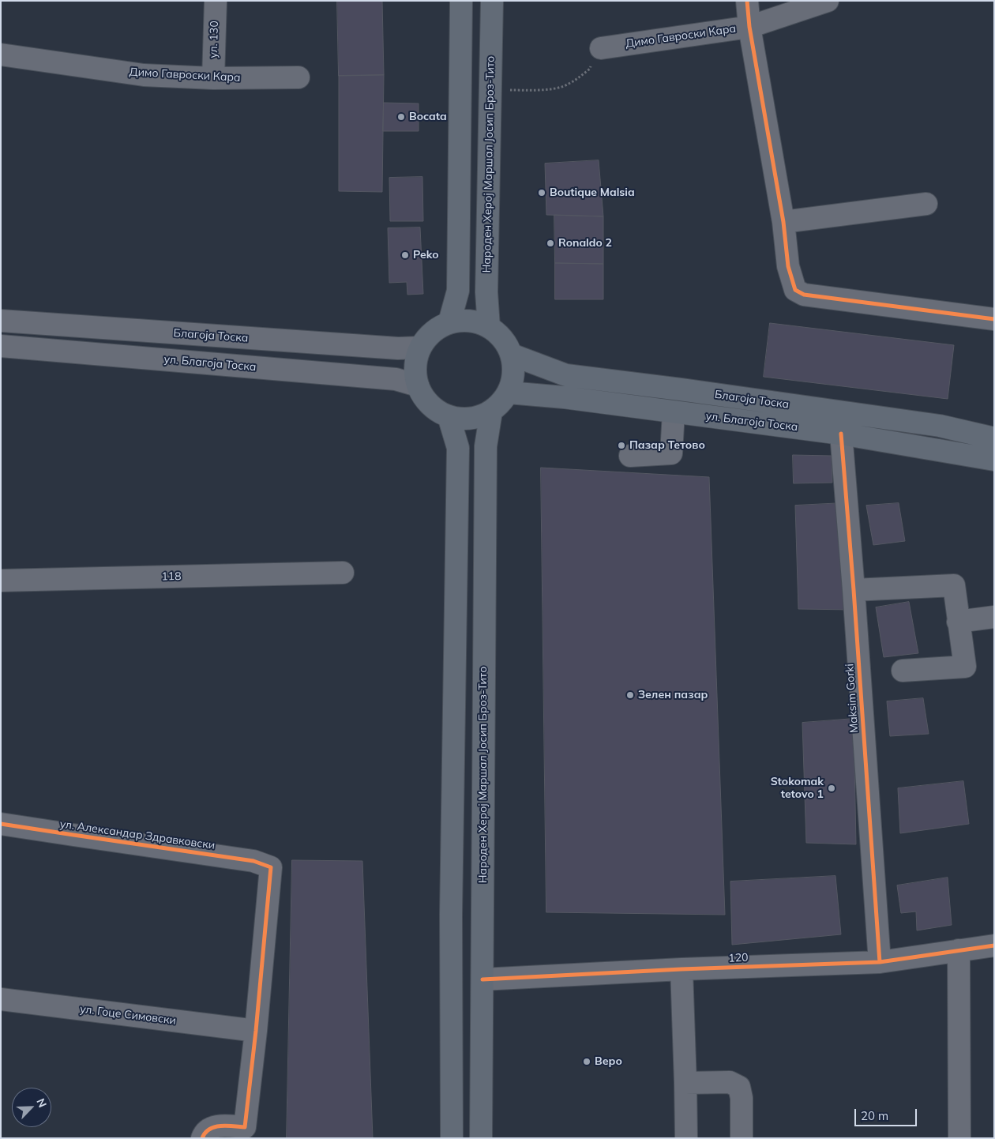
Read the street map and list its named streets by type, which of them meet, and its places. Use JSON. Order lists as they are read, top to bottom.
{
  "streets": {
    "main road": ["Народен Херој Маршал Јосип Броз-Тито", "Благоја Тоска", "ул. Благоја Тоска"],
    "street": [
      "Димо Гавроски Кара",
      "ул. 130",
      "118",
      "Maksim Gorki",
      "ул. Александар Здравковски",
      "120",
      "ул. Гоце Симовски"
    ]
  },
  "crossings": [
    ["Димо Гавроски Кара", "ул. 130"],
    ["Народен Херој Маршал Јосип Броз-Тито", "Благоја Тоска"],
    ["Народен Херој Маршал Јосип Броз-Тито", "ул. Благоја Тоска"],
    ["Народен Херој Маршал Јосип Броз-Тито", "120"],
    ["Благоја Тоска", "ул. Благоја Тоска"],
    ["ул. Благоја Тоска", "Maksim Gorki"],
    ["Maksim Gorki", "120"],
    ["ул. Александар Здравковски", "ул. Гоце Симовски"]
  ],
  "places": [
    "Bocata",
    "Boutique Malsia",
    "Ronaldo 2",
    "Peko",
    "Пазар Тетово",
    "Зелен пазар",
    "Stokomak tetovo 1",
    "Веро"
  ],
  "scale_bar": "20 m",
  "north": "top right"
}
